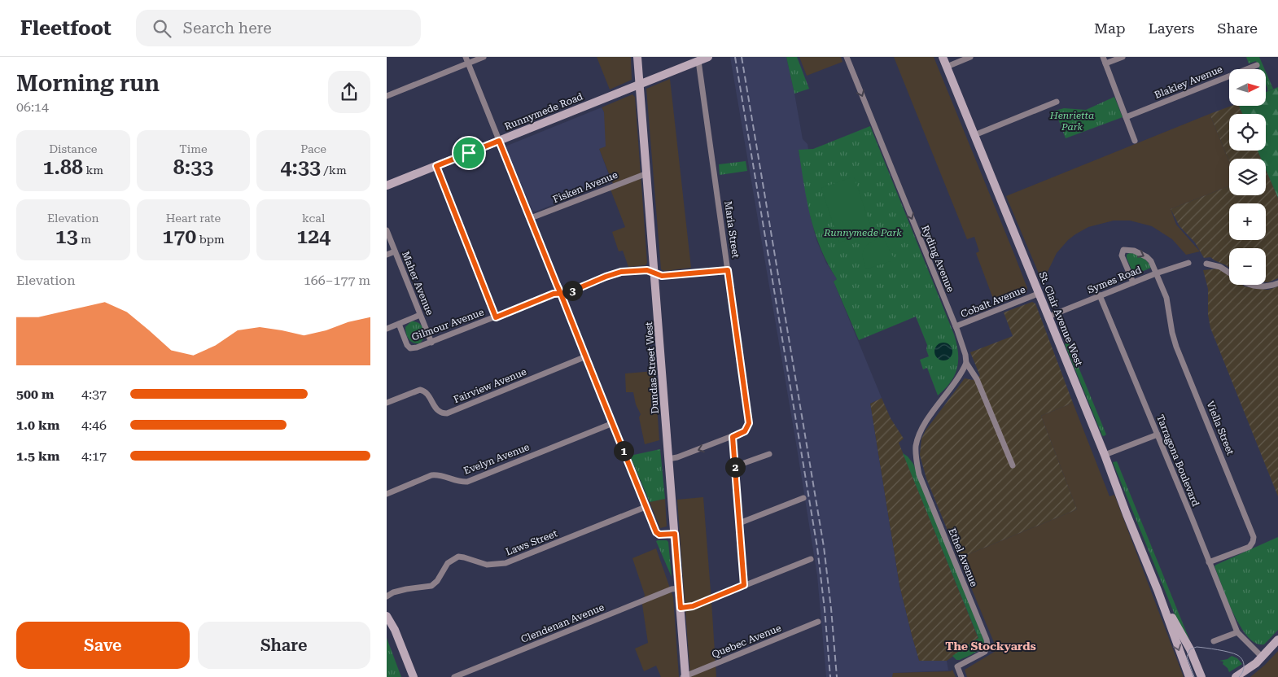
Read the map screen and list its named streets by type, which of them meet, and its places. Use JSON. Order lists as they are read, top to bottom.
{
  "streets": {
    "main road": ["Runnymede Road", "St. Clair Avenue West", "Dundas Street West"],
    "street": [
      "Blakley Avenue",
      "Fisken Avenue",
      "Maria Street",
      "Ryding Avenue",
      "Symes Road",
      "Maher Avenue",
      "Cobalt Avenue",
      "Gilmour Avenue",
      "Fairview Avenue",
      "Viella Street",
      "Evelyn Avenue",
      "Tarragona Boulevard",
      "Laws Street",
      "Ethel Avenue",
      "Clendenan Avenue",
      "Quebec Avenue"
    ]
  },
  "crossings": [
    ["Runnymede Road", "Maria Street"],
    ["Runnymede Road", "Dundas Street West"],
    ["Fisken Avenue", "Dundas Street West"],
    ["Maria Street", "Gilmour Avenue"],
    ["Maria Street", "Dundas Street West"],
    ["Ryding Avenue", "Cobalt Avenue"],
    ["Ryding Avenue", "Ethel Avenue"],
    ["Symes Road", "St. Clair Avenue West"],
    ["Symes Road", "Viella Street"],
    ["Symes Road", "Tarragona Boulevard"],
    ["Maher Avenue", "Gilmour Avenue"],
    ["Cobalt Avenue", "St. Clair Avenue West"],
    ["Gilmour Avenue", "Dundas Street West"],
    ["Dundas Street West", "Clendenan Avenue"],
    ["Dundas Street West", "Quebec Avenue"],
    ["Viella Street", "Tarragona Boulevard"]
  ],
  "one_way": ["Ryding Avenue"],
  "districts": ["The Stockyards"],
  "parks": ["Henrietta Park", "Runnymede Park"],
  "north": "right",
  "page": {
    "header": "Fleetfoot",
    "search": "Search here",
    "nav": ["Map", "Layers", "Share"],
    "heading": ["Morning run", "06:14"],
    "map_buttons": ["+", "−"],
    "stats": [
      ["Distance", "1.88 km"],
      ["Time", "8:33"],
      ["Pace", "4:33 /km"],
      ["Elevation", "13 m"],
      ["Heart rate", "170 bpm"],
      ["kcal", "124"]
    ],
    "chart": ["Elevation", "166–177 m"],
    "pins": ["3", "1", "2"],
    "list": [
      {
        "name": "500 m",
        "note": "4:37"
      },
      {
        "name": "1.0 km",
        "note": "4:46"
      },
      {
        "name": "1.5 km",
        "note": "4:17"
      }
    ],
    "buttons": ["Save", "Share"]
  }
}
